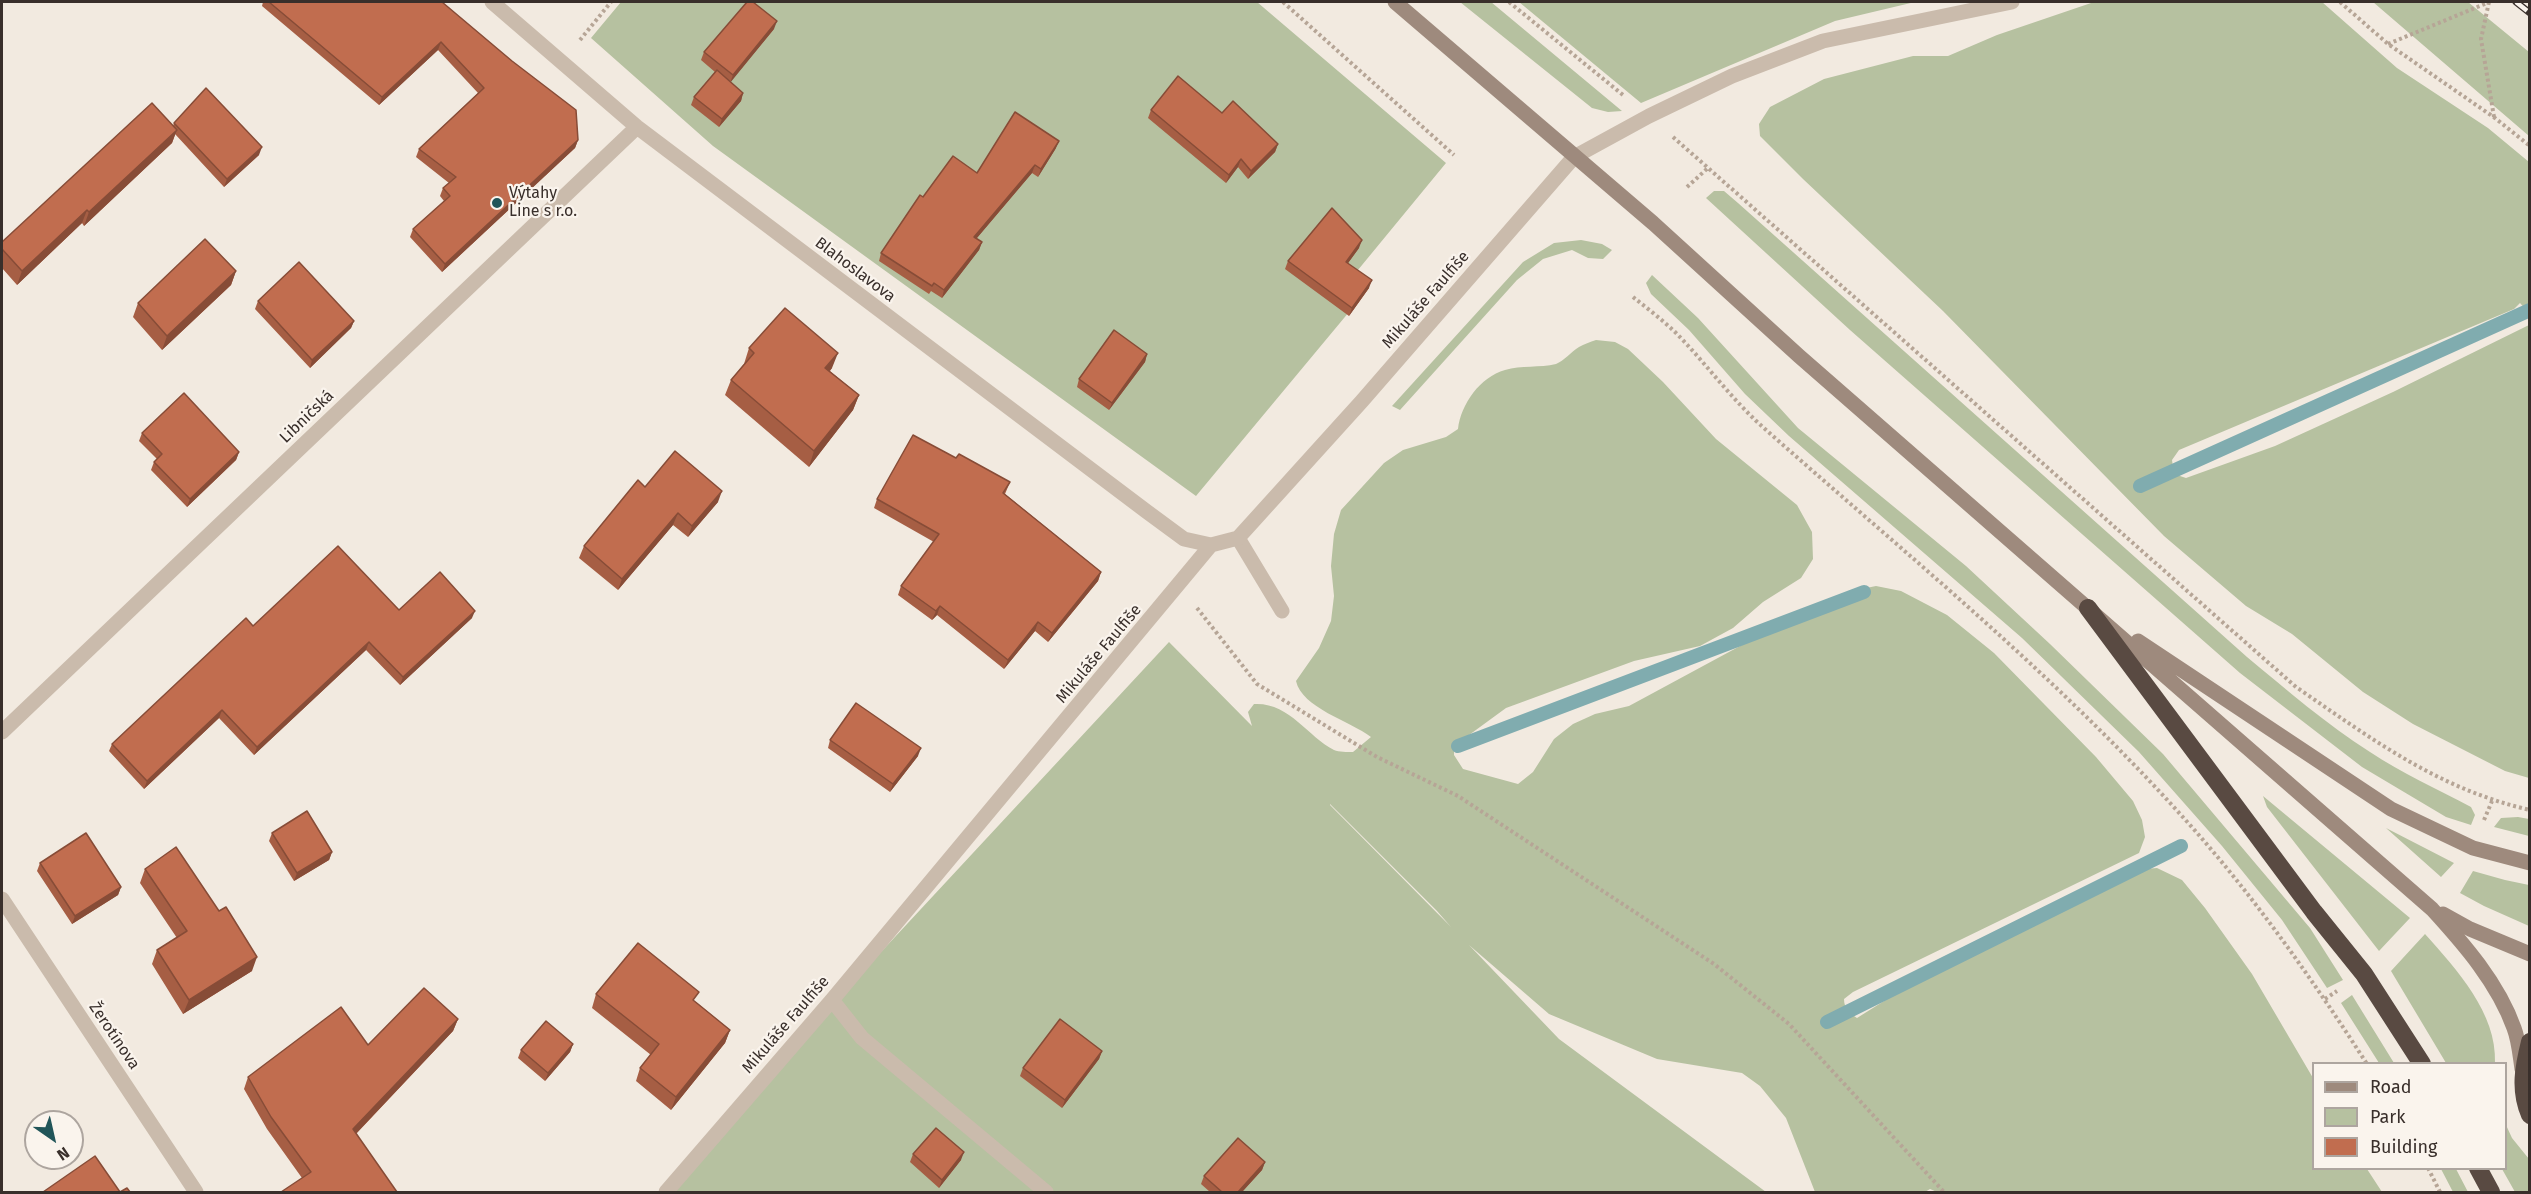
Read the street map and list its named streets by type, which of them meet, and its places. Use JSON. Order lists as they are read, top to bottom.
{
  "streets": {
    "street": [
      "Blahoslavova",
      "Mikuláše Faulfiše",
      "Libničská",
      "Žerotínova"
    ]
  },
  "crossings": [
    ["Blahoslavova", "Mikuláše Faulfiše"],
    ["Blahoslavova", "Libničská"]
  ],
  "places": ["Výtahy Line s r.o."],
  "legend": ["Road", "Park", "Building"],
  "north": "bottom right"
}
